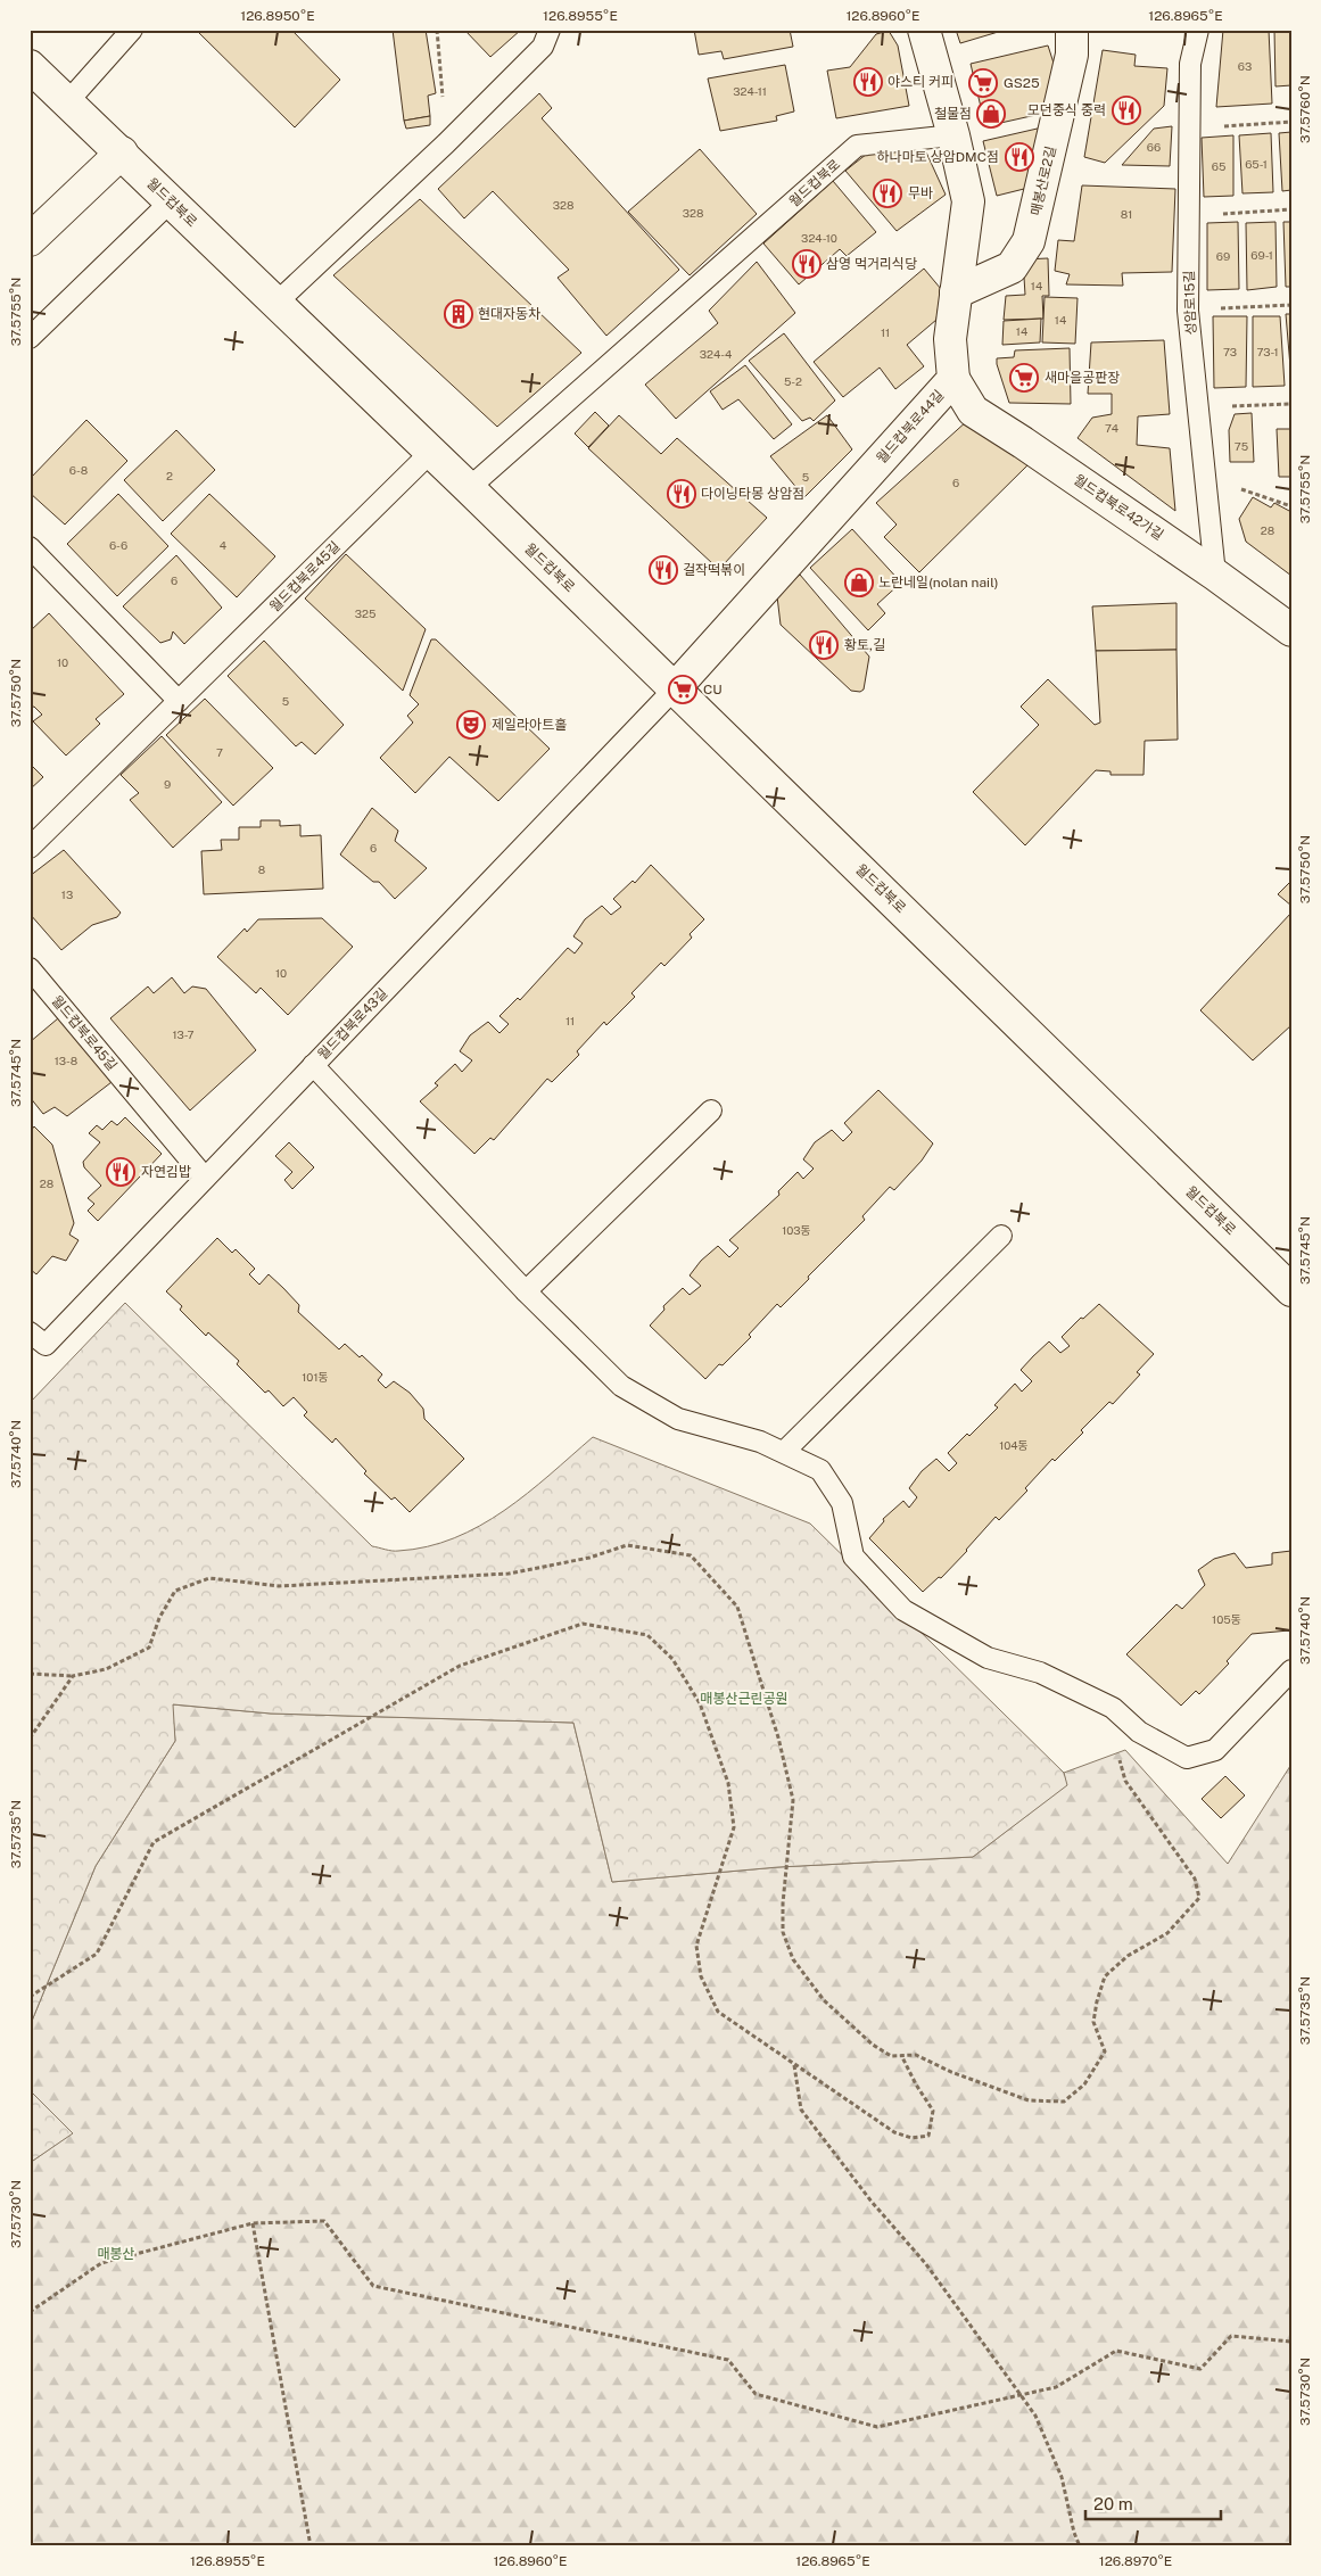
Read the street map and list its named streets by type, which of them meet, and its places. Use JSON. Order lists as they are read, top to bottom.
{
  "streets": {
    "main road": [
      "매봉산로2길",
      "월드컵북로",
      "월드컵북로44길",
      "월드컵북로42가길"
    ],
    "lane": ["성암로15길", "월드컵북로45길", "월드컵북로43길"]
  },
  "crossings": [
    ["매봉산로2길", "월드컵북로44길"],
    ["월드컵북로", "월드컵북로44길"],
    ["월드컵북로", "월드컵북로45길"],
    ["월드컵북로", "월드컵북로43길"],
    ["성암로15길", "월드컵북로42가길"],
    ["월드컵북로44길", "월드컵북로42가길"],
    ["월드컵북로44길", "월드컵북로43길"],
    ["월드컵북로45길", "월드컵북로43길"]
  ],
  "parks": ["매봉산근린공원", "매봉산"],
  "places": {
    "restaurant": [
      "야스티 커피",
      "모던중식 중력",
      "하나마토 상암DMC점",
      "무바",
      "삼영 먹거리식당",
      "다이닝타몽 상암점",
      "걸작떡볶이",
      "황토,길",
      "자연김밥"
    ],
    "supermarket": ["GS25", "새마을공판장", "CU"],
    "shop": ["철물점", "노란네일(nolan nail)"],
    "building": ["현대자동차"],
    "theatre": ["제일라아트홀"]
  },
  "house_numbers": [
    "63",
    "324-11",
    "66",
    "65-1",
    "65",
    "328",
    "328",
    "81",
    "324-10",
    "69-1",
    "69",
    "14",
    "14",
    "14",
    "11",
    "73",
    "73-1",
    "324-4",
    "5-2",
    "74",
    "75",
    "6-8",
    "2",
    "5",
    "6",
    "28",
    "6-6",
    "4",
    "6",
    "325",
    "10",
    "5",
    "7",
    "9",
    "6",
    "8",
    "13",
    "10",
    "11",
    "13-7",
    "13-8",
    "28",
    "103동",
    "101동",
    "104동",
    "105동"
  ],
  "scale_bar": "20 m",
  "coordinates": [
    "126.8950°E",
    "126.8955°E",
    "126.8960°E",
    "126.8965°E",
    "37.5760°N",
    "37.5755°N",
    "37.5750°N",
    "37.5745°N",
    "37.5740°N",
    "37.5735°N",
    "37.5730°N",
    "126.8970°E"
  ]
}
